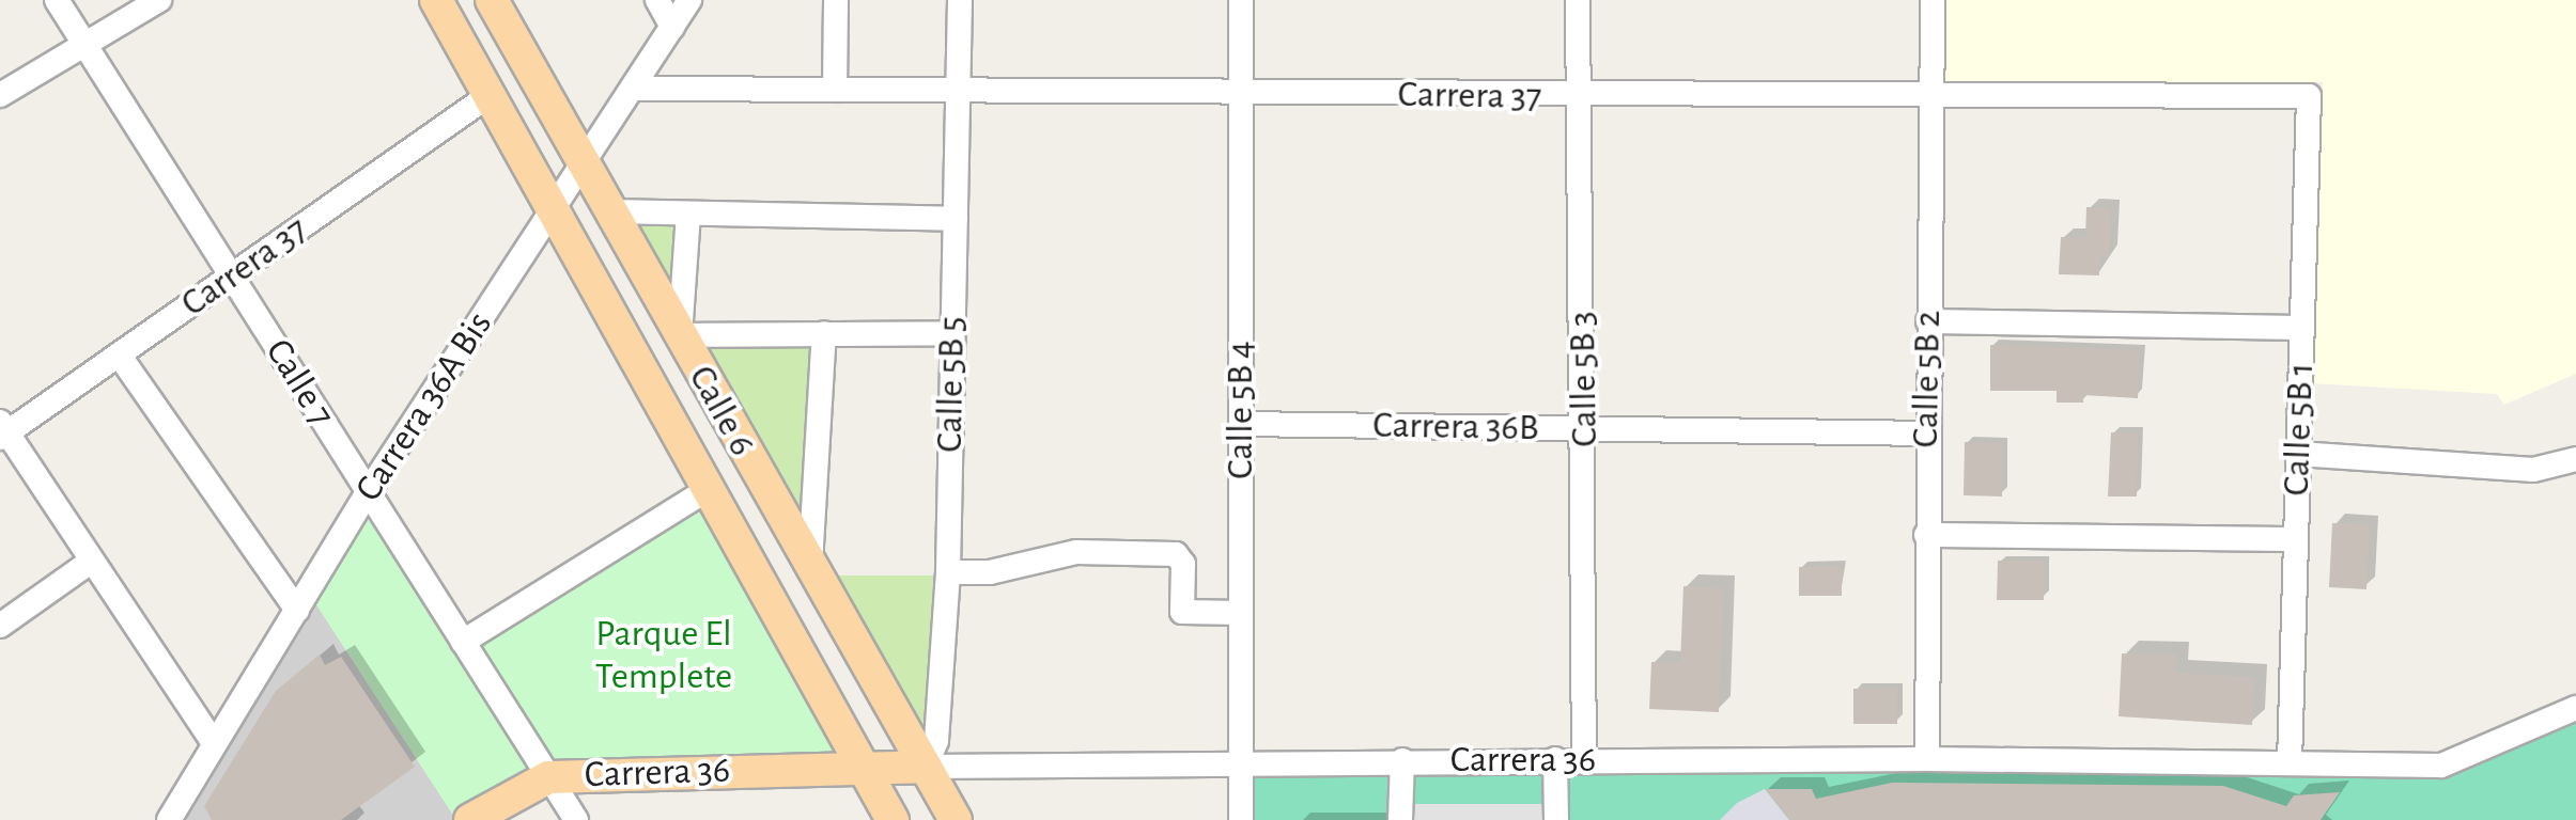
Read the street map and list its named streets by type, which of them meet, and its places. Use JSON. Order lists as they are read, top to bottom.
{
  "streets": {
    "main road": ["Calle 6", "Carrera 36"],
    "street": [
      "Carrera 37",
      "Calle 5B 3",
      "Calle 5B 2",
      "Calle 7",
      "Calle 5B 5",
      "Carrera 36A Bis",
      "Calle 5B 4",
      "Carrera 36B",
      "Calle 5B 1"
    ]
  },
  "crossings": [
    ["Carrera 37", "Calle 5B 3"],
    ["Carrera 37", "Calle 5B 2"],
    ["Carrera 37", "Calle 7"],
    ["Carrera 37", "Calle 5B 5"],
    ["Carrera 37", "Carrera 36A Bis"],
    ["Carrera 37", "Calle 5B 4"],
    ["Carrera 37", "Calle 6"],
    ["Carrera 37", "Calle 5B 1"],
    ["Calle 5B 3", "Carrera 36B"],
    ["Calle 5B 3", "Carrera 36"],
    ["Calle 5B 2", "Carrera 36B"],
    ["Calle 5B 2", "Carrera 36"],
    ["Calle 7", "Carrera 36A Bis"],
    ["Calle 7", "Carrera 36"],
    ["Calle 5B 5", "Calle 6"],
    ["Calle 5B 5", "Carrera 36"],
    ["Carrera 36A Bis", "Calle 6"],
    ["Calle 5B 4", "Carrera 36B"],
    ["Calle 5B 4", "Carrera 36"],
    ["Calle 6", "Carrera 36"],
    ["Calle 5B 1", "Carrera 36"]
  ],
  "parks": ["Parque El Templete"]
}
